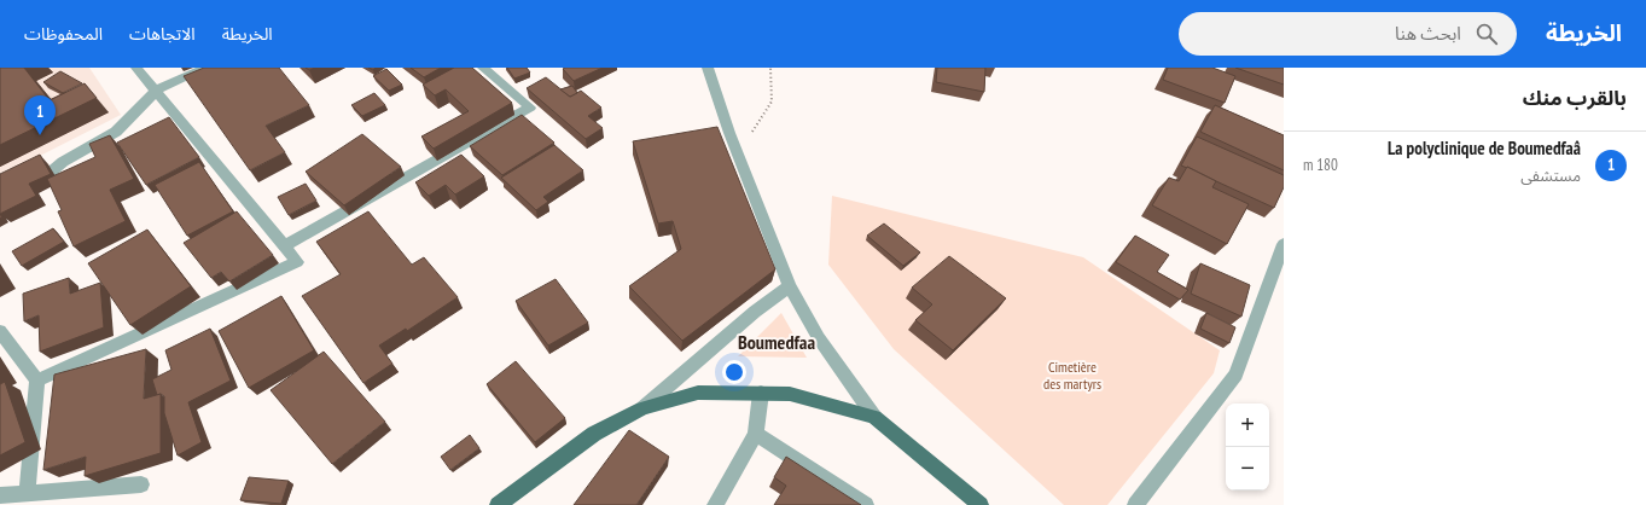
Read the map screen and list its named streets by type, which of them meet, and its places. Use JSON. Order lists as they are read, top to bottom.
{
  "districts": ["Boumedfaa"],
  "parks": ["Cimetière des martyrs"],
  "page": {
    "header": "الخريطة",
    "search": "ابحث هنا",
    "nav": ["الخريطة", "الاتجاهات", "المحفوظات"],
    "heading": "بالقرب منك",
    "pins": "1",
    "list": [
      {
        "mark": "1",
        "name": "La polyclinique de Boumedfaâ",
        "note": "مستشفى",
        "value": "180 m"
      }
    ],
    "map_buttons": ["+", "−"]
  }
}
